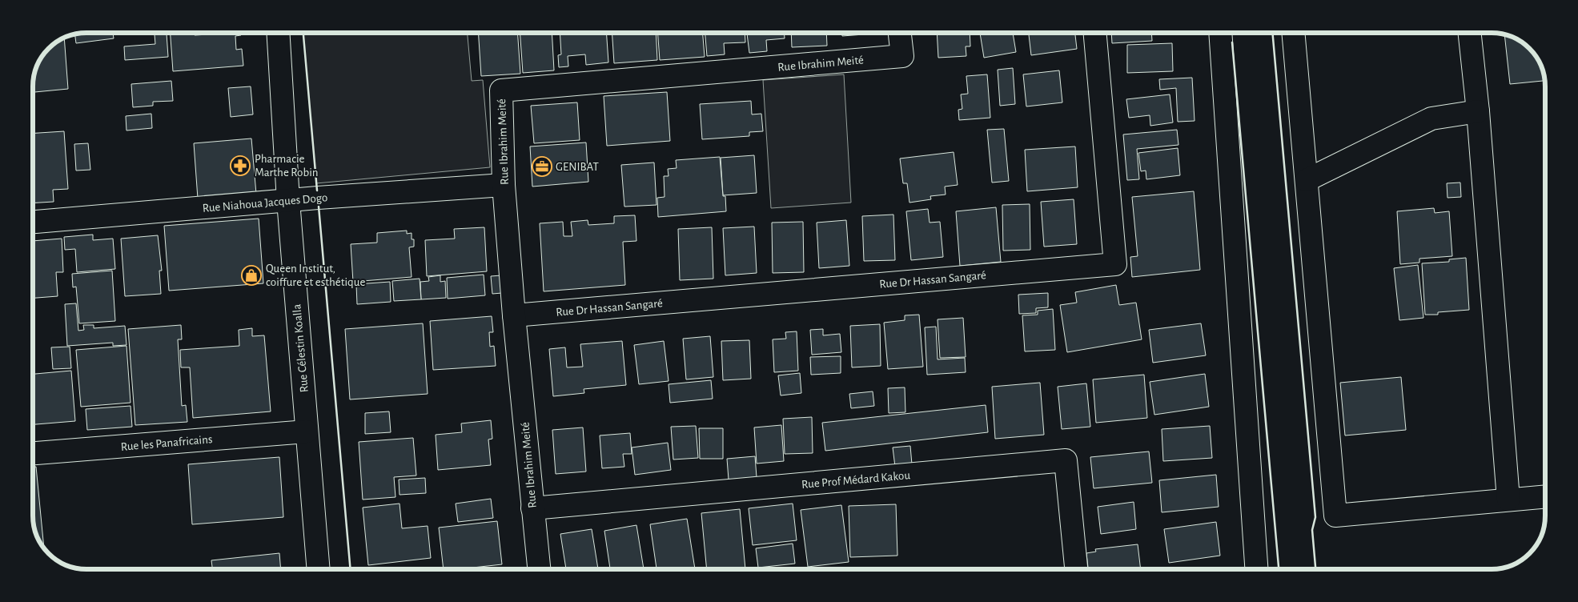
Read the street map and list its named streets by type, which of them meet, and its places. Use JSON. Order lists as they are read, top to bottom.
{
  "streets": {
    "street": [
      "Rue Ibrahim Meité",
      "Rue Niahoua Jacques Dogo",
      "Rue Dr Hassan Sangaré",
      "Rue Célestin Koalla",
      "Rue les Panafricains",
      "Rue Prof Médard Kakou"
    ]
  },
  "crossings": [
    ["Rue Ibrahim Meité", "Rue Niahoua Jacques Dogo"],
    ["Rue Ibrahim Meité", "Rue Dr Hassan Sangaré"],
    ["Rue Ibrahim Meité", "Rue Prof Médard Kakou"],
    ["Rue Niahoua Jacques Dogo", "Rue Célestin Koalla"],
    ["Rue Célestin Koalla", "Rue les Panafricains"]
  ],
  "places": {
    "pharmacy": ["Pharmacie Marthe Robin"],
    "office": ["GENIBAT"],
    "shop": ["Queen Institut, coiffure et esthétique"]
  }
}
